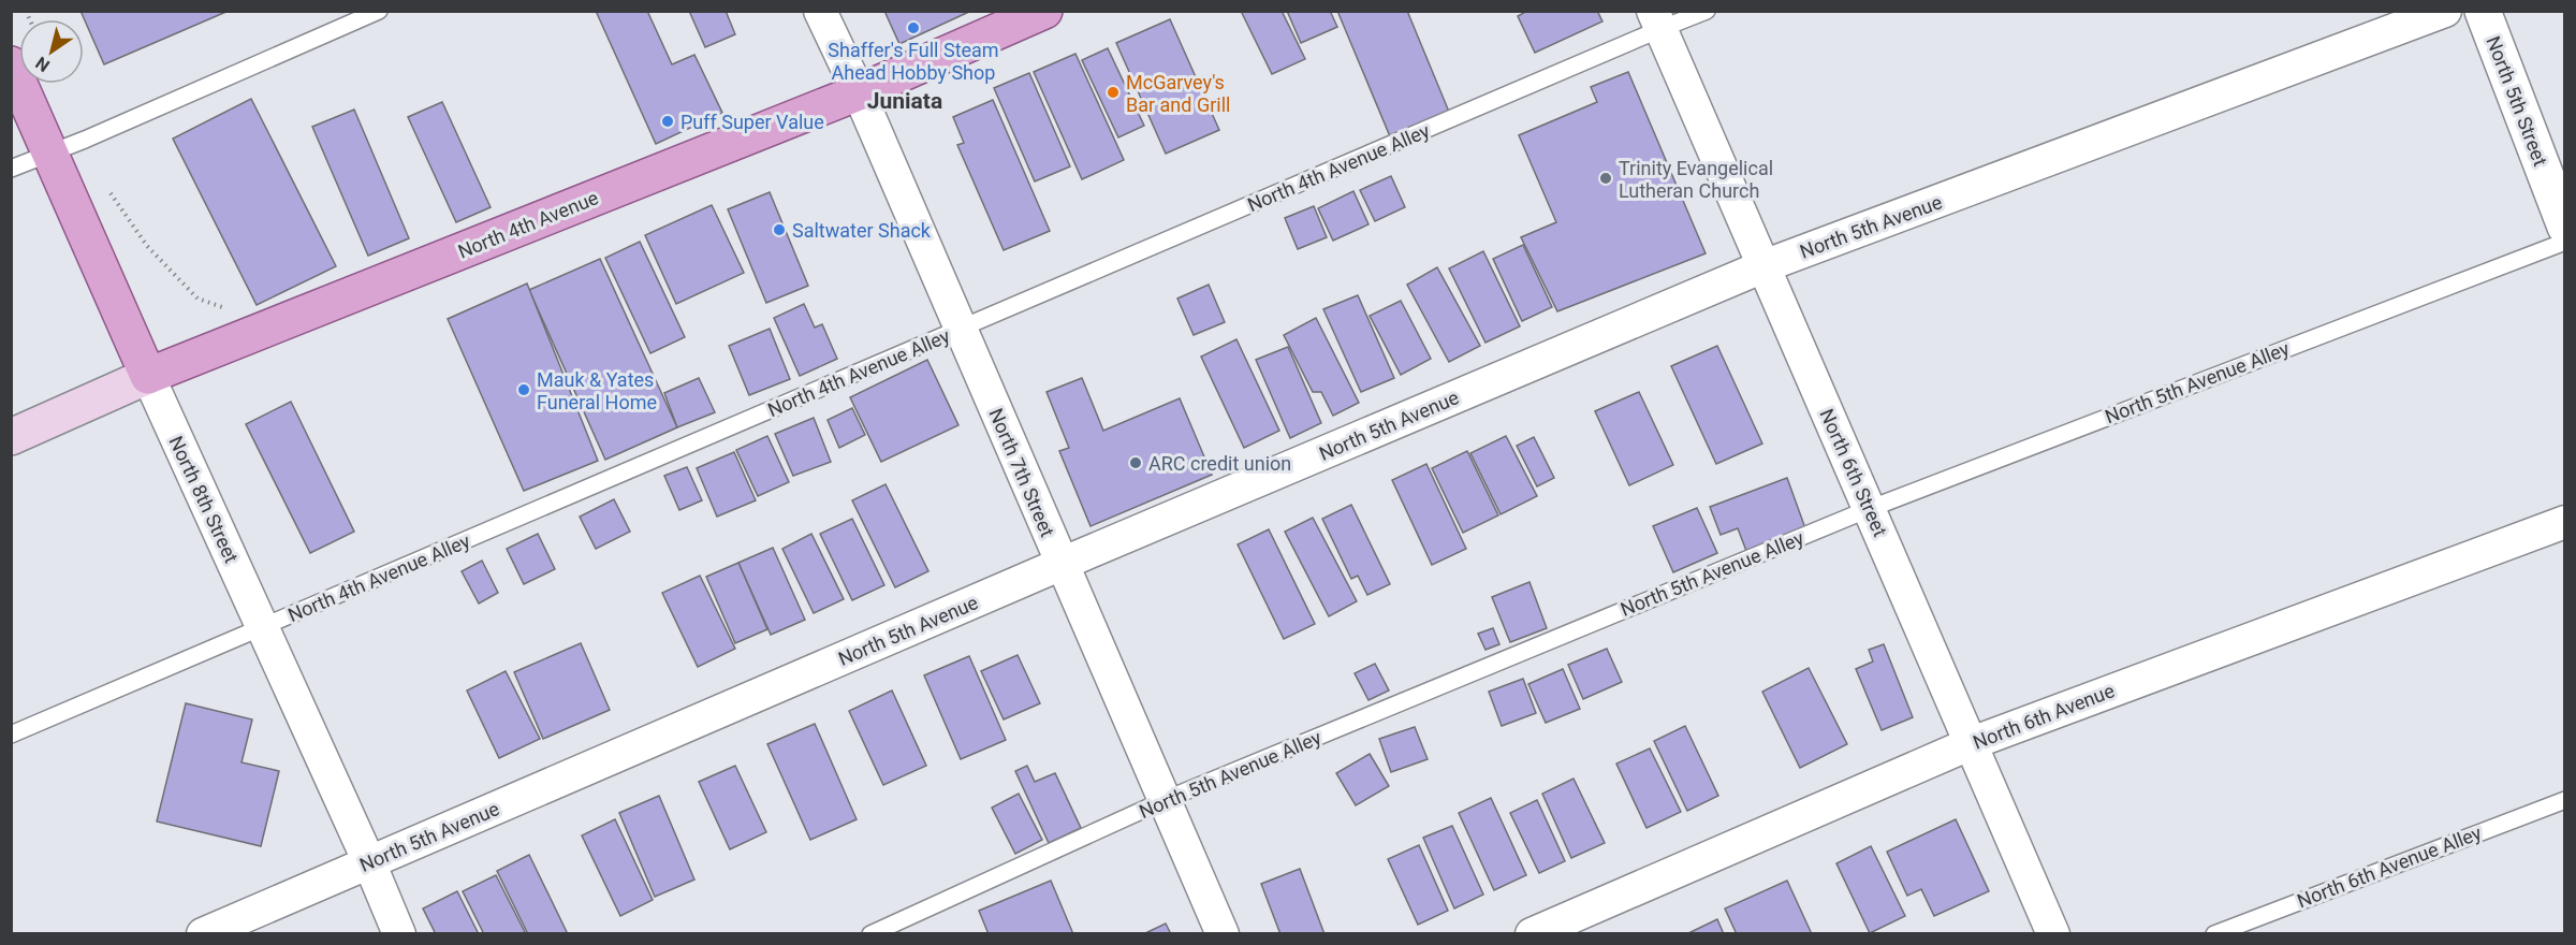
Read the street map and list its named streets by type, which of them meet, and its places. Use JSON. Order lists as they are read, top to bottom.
{
  "streets": {
    "main road": ["North 4th Avenue", "North 8th Street"],
    "street": [
      "North 5th Street",
      "North 5th Avenue",
      "North 7th Street",
      "North 6th Street",
      "North 6th Avenue"
    ],
    "lane": ["North 4th Avenue Alley", "North 5th Avenue Alley", "North 6th Avenue Alley"]
  },
  "crossings": [
    ["North 4th Avenue Alley", "North 7th Street"],
    ["North 4th Avenue Alley", "North 6th Street"],
    ["North 4th Avenue Alley", "North 8th Street"],
    ["North 4th Avenue", "North 7th Street"],
    ["North 4th Avenue", "North 8th Street"],
    ["North 5th Avenue", "North 7th Street"],
    ["North 5th Avenue", "North 6th Street"],
    ["North 5th Avenue", "North 8th Street"],
    ["North 5th Avenue Alley", "North 7th Street"],
    ["North 5th Avenue Alley", "North 6th Street"],
    ["North 6th Street", "North 6th Avenue"]
  ],
  "districts": ["Juniata"],
  "places": [
    "Shaffer's Full Steam Ahead Hobby Shop",
    "McGarvey's Bar and Grill",
    "Puff Super Value",
    "Trinity Evangelical Lutheran Church",
    "Saltwater Shack",
    "Mauk & Yates Funeral Home",
    "ARC credit union"
  ],
  "north": "bottom left"
}
